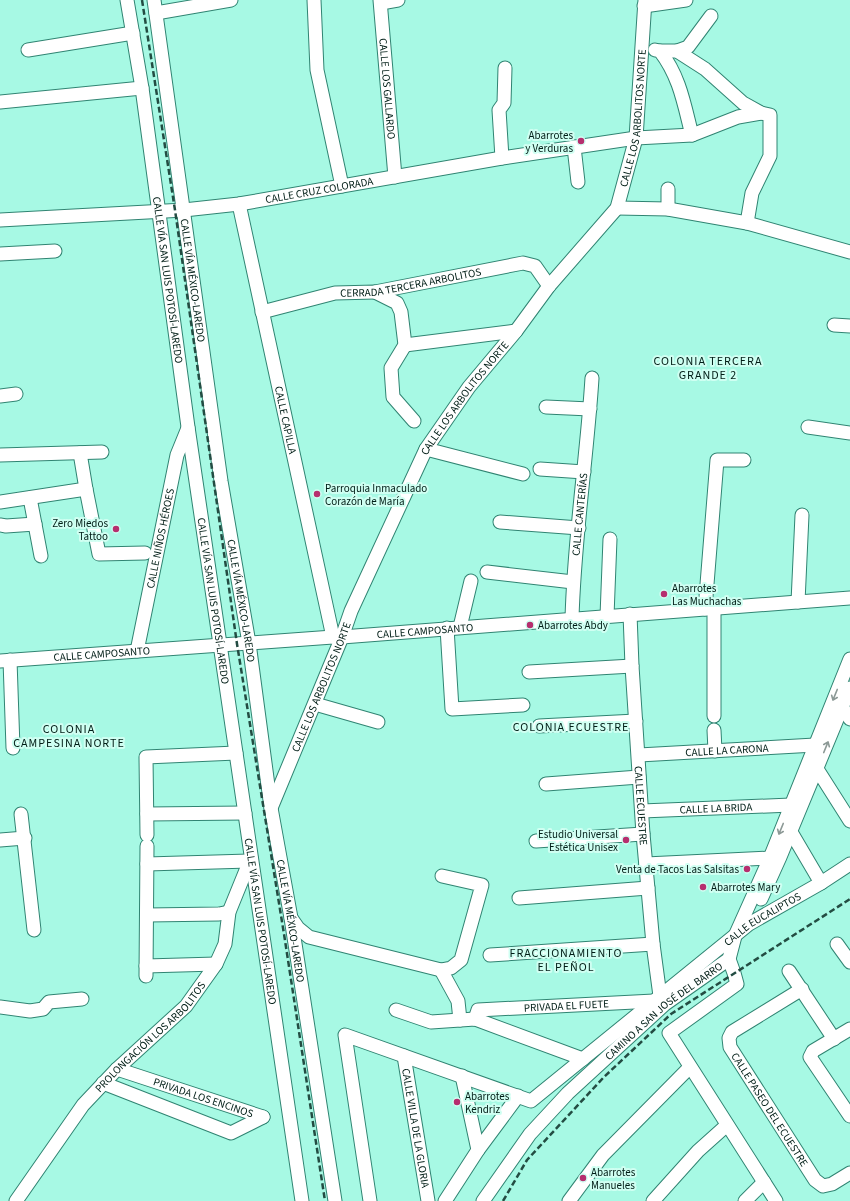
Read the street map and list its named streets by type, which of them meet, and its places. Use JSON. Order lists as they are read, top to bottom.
{
  "streets": {
    "street": [
      "CALLE LOS GALLARDO",
      "CALLE LOS ARBOLITOS NORTE",
      "CALLE CRUZ COLORADA",
      "CALLE VÍA SAN LUIS POTOSÍ-LAREDO",
      "CALLE VÍA MÉXICO-LAREDO",
      "CERRADA TERCERA ARBOLITOS",
      "CALLE CAPILLA",
      "CALLE CANTERÍAS",
      "CALLE NIÑOS HÉROES",
      "CALLE CAMPOSANTO",
      "CALLE LA CARONA",
      "CALLE ECUESTRE",
      "CALLE LA BRIDA",
      "CALLE EUCALIPTOS",
      "PRIVADA EL FUETE",
      "CAMINO A SAN JOSÉ DEL BARRO",
      "PROLONGACIÓN LOS ARBOLITOS",
      "PRIVADA LOS ENCINOS",
      "CALLE PASEO DEL ECUESTRE",
      "CALLE VILLA DE LA GLORIA"
    ]
  },
  "crossings": [
    ["CALLE LOS GALLARDO", "CALLE CRUZ COLORADA"],
    ["CALLE LOS ARBOLITOS NORTE", "CALLE CRUZ COLORADA"],
    ["CALLE LOS ARBOLITOS NORTE", "CALLE VÍA MÉXICO-LAREDO"],
    ["CALLE LOS ARBOLITOS NORTE", "CERRADA TERCERA ARBOLITOS"],
    ["CALLE LOS ARBOLITOS NORTE", "CALLE CAPILLA"],
    ["CALLE LOS ARBOLITOS NORTE", "CALLE CAMPOSANTO"],
    ["CALLE CRUZ COLORADA", "CALLE VÍA SAN LUIS POTOSÍ-LAREDO"],
    ["CALLE CRUZ COLORADA", "CALLE VÍA MÉXICO-LAREDO"],
    ["CALLE CRUZ COLORADA", "CALLE CAPILLA"],
    ["CALLE VÍA SAN LUIS POTOSÍ-LAREDO", "CALLE NIÑOS HÉROES"],
    ["CALLE VÍA SAN LUIS POTOSÍ-LAREDO", "CALLE CAMPOSANTO"],
    ["CALLE VÍA SAN LUIS POTOSÍ-LAREDO", "PROLONGACIÓN LOS ARBOLITOS"],
    ["CALLE VÍA MÉXICO-LAREDO", "CALLE CAMPOSANTO"],
    ["CERRADA TERCERA ARBOLITOS", "CALLE CAPILLA"],
    ["CALLE CAPILLA", "CALLE CAMPOSANTO"],
    ["CALLE CANTERÍAS", "CALLE CAMPOSANTO"],
    ["CALLE NIÑOS HÉROES", "CALLE CAMPOSANTO"],
    ["CALLE CAMPOSANTO", "CALLE ECUESTRE"],
    ["CALLE LA CARONA", "CALLE ECUESTRE"],
    ["CALLE LA CARONA", "CAMINO A SAN JOSÉ DEL BARRO"],
    ["CALLE ECUESTRE", "CALLE LA BRIDA"],
    ["CALLE ECUESTRE", "CALLE EUCALIPTOS"],
    ["CALLE ECUESTRE", "PRIVADA EL FUETE"],
    ["CALLE LA BRIDA", "CAMINO A SAN JOSÉ DEL BARRO"],
    ["CALLE EUCALIPTOS", "PRIVADA EL FUETE"],
    ["CALLE EUCALIPTOS", "CAMINO A SAN JOSÉ DEL BARRO"],
    ["PROLONGACIÓN LOS ARBOLITOS", "PRIVADA LOS ENCINOS"]
  ],
  "districts": [
    "COLONIA TERCERA GRANDE 2",
    "COLONIA ECUESTRE",
    "COLONIA CAMPESINA NORTE",
    "FRACCIONAMIENTO EL PEÑOL"
  ],
  "places": [
    "Abarrotes y Verduras",
    "Parroquia Inmaculado Corazón de María",
    "Zero Miedos Tattoo",
    "Abarrotes Las Muchachas",
    "Abarrotes Abdy",
    "Estudio Universal Estética Unisex",
    "Venta de Tacos Las Salsitas",
    "Abarrotes Mary",
    "Abarrotes Kendriz",
    "Abarrotes Manueles"
  ]
}
